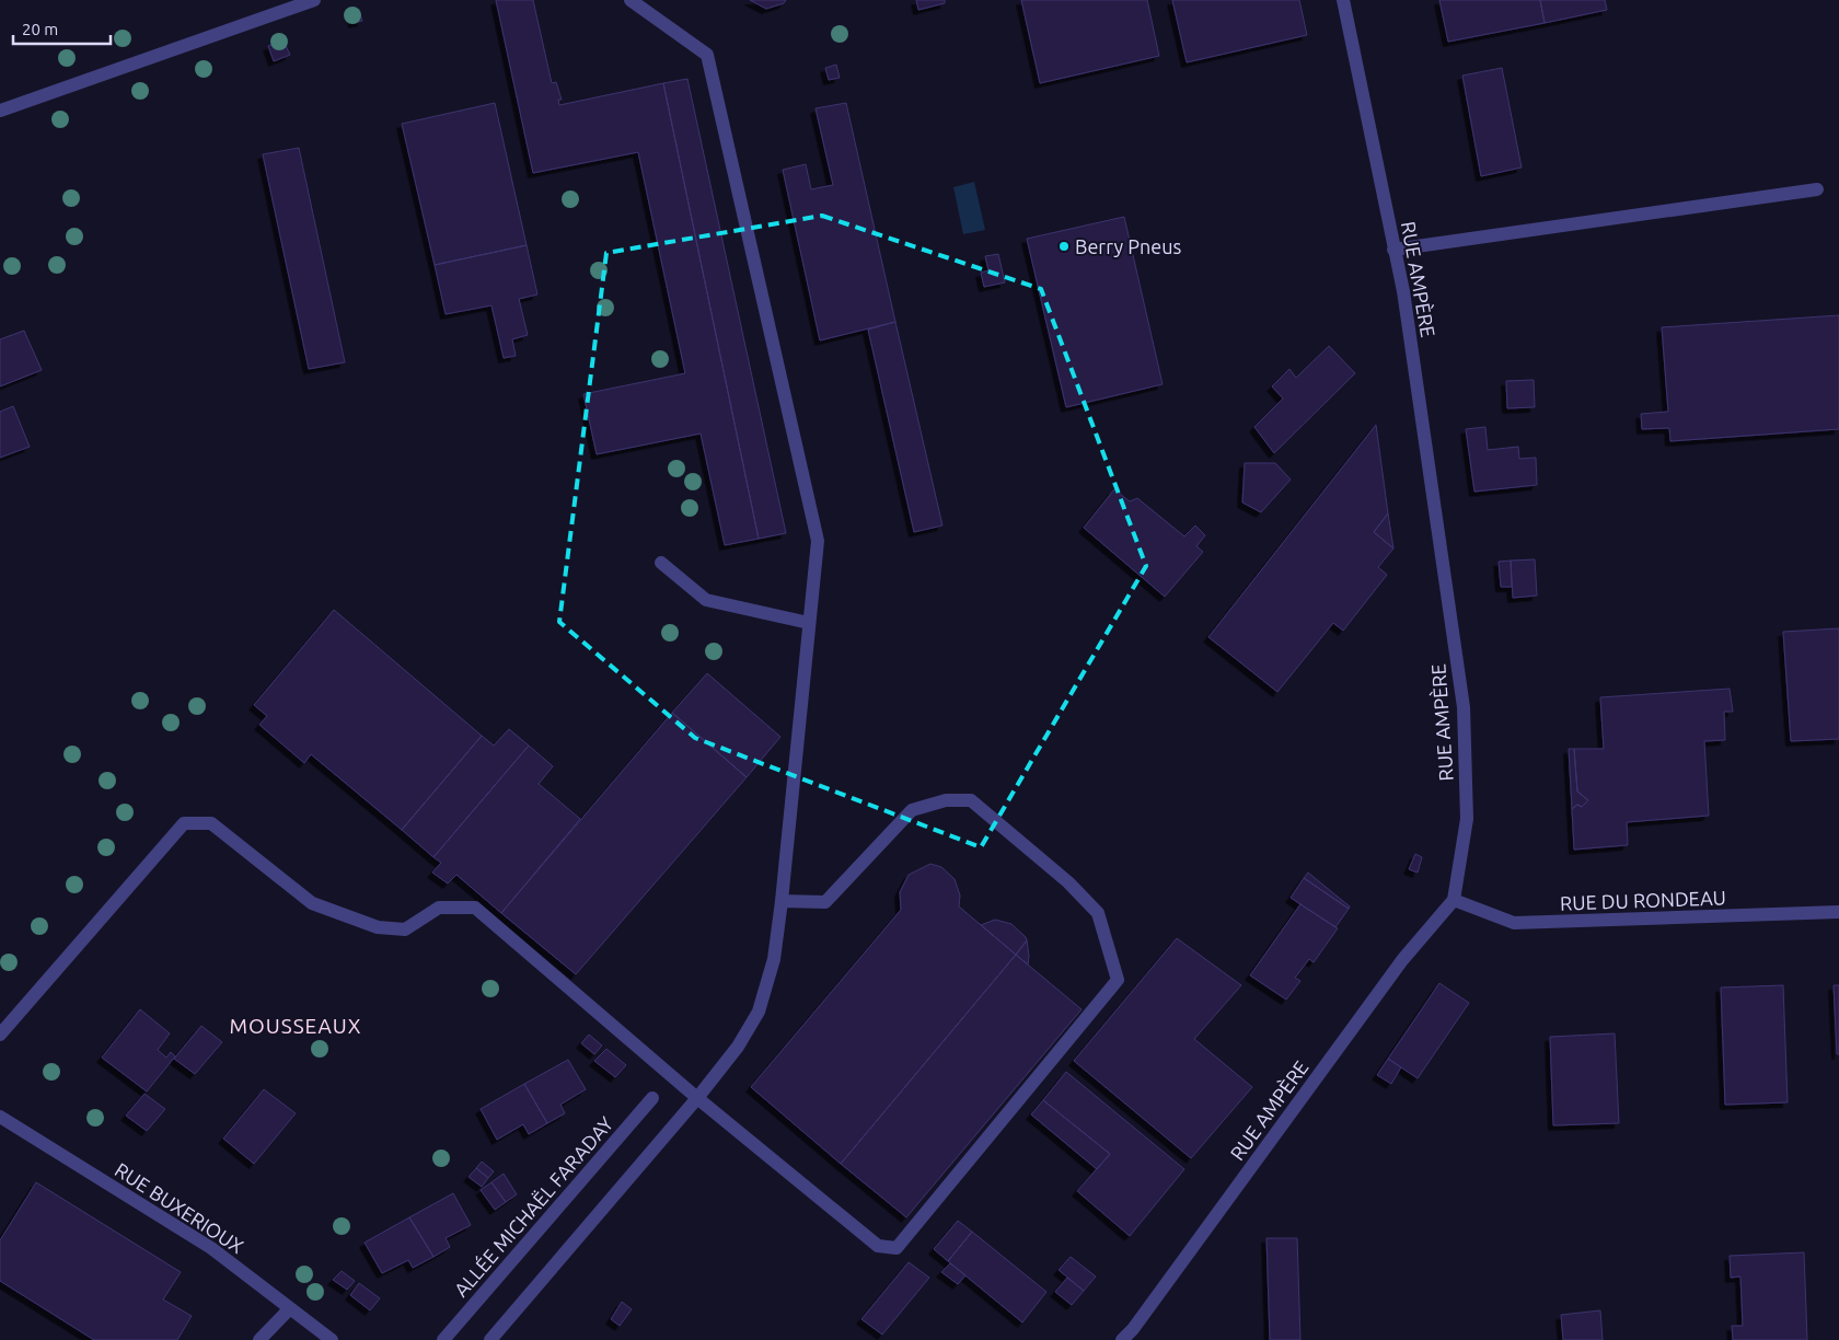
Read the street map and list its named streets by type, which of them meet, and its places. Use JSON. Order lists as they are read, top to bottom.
{
  "streets": {
    "street": [
      "RUE AMPÈRE",
      "RUE DU RONDEAU",
      "ALLÉE MICHAËL FARADAY",
      "RUE BUXERIOUX"
    ]
  },
  "crossings": [
    ["RUE AMPÈRE", "RUE DU RONDEAU"]
  ],
  "districts": ["MOUSSEAUX"],
  "places": ["Berry Pneus"],
  "scale_bar": "20 m"
}
